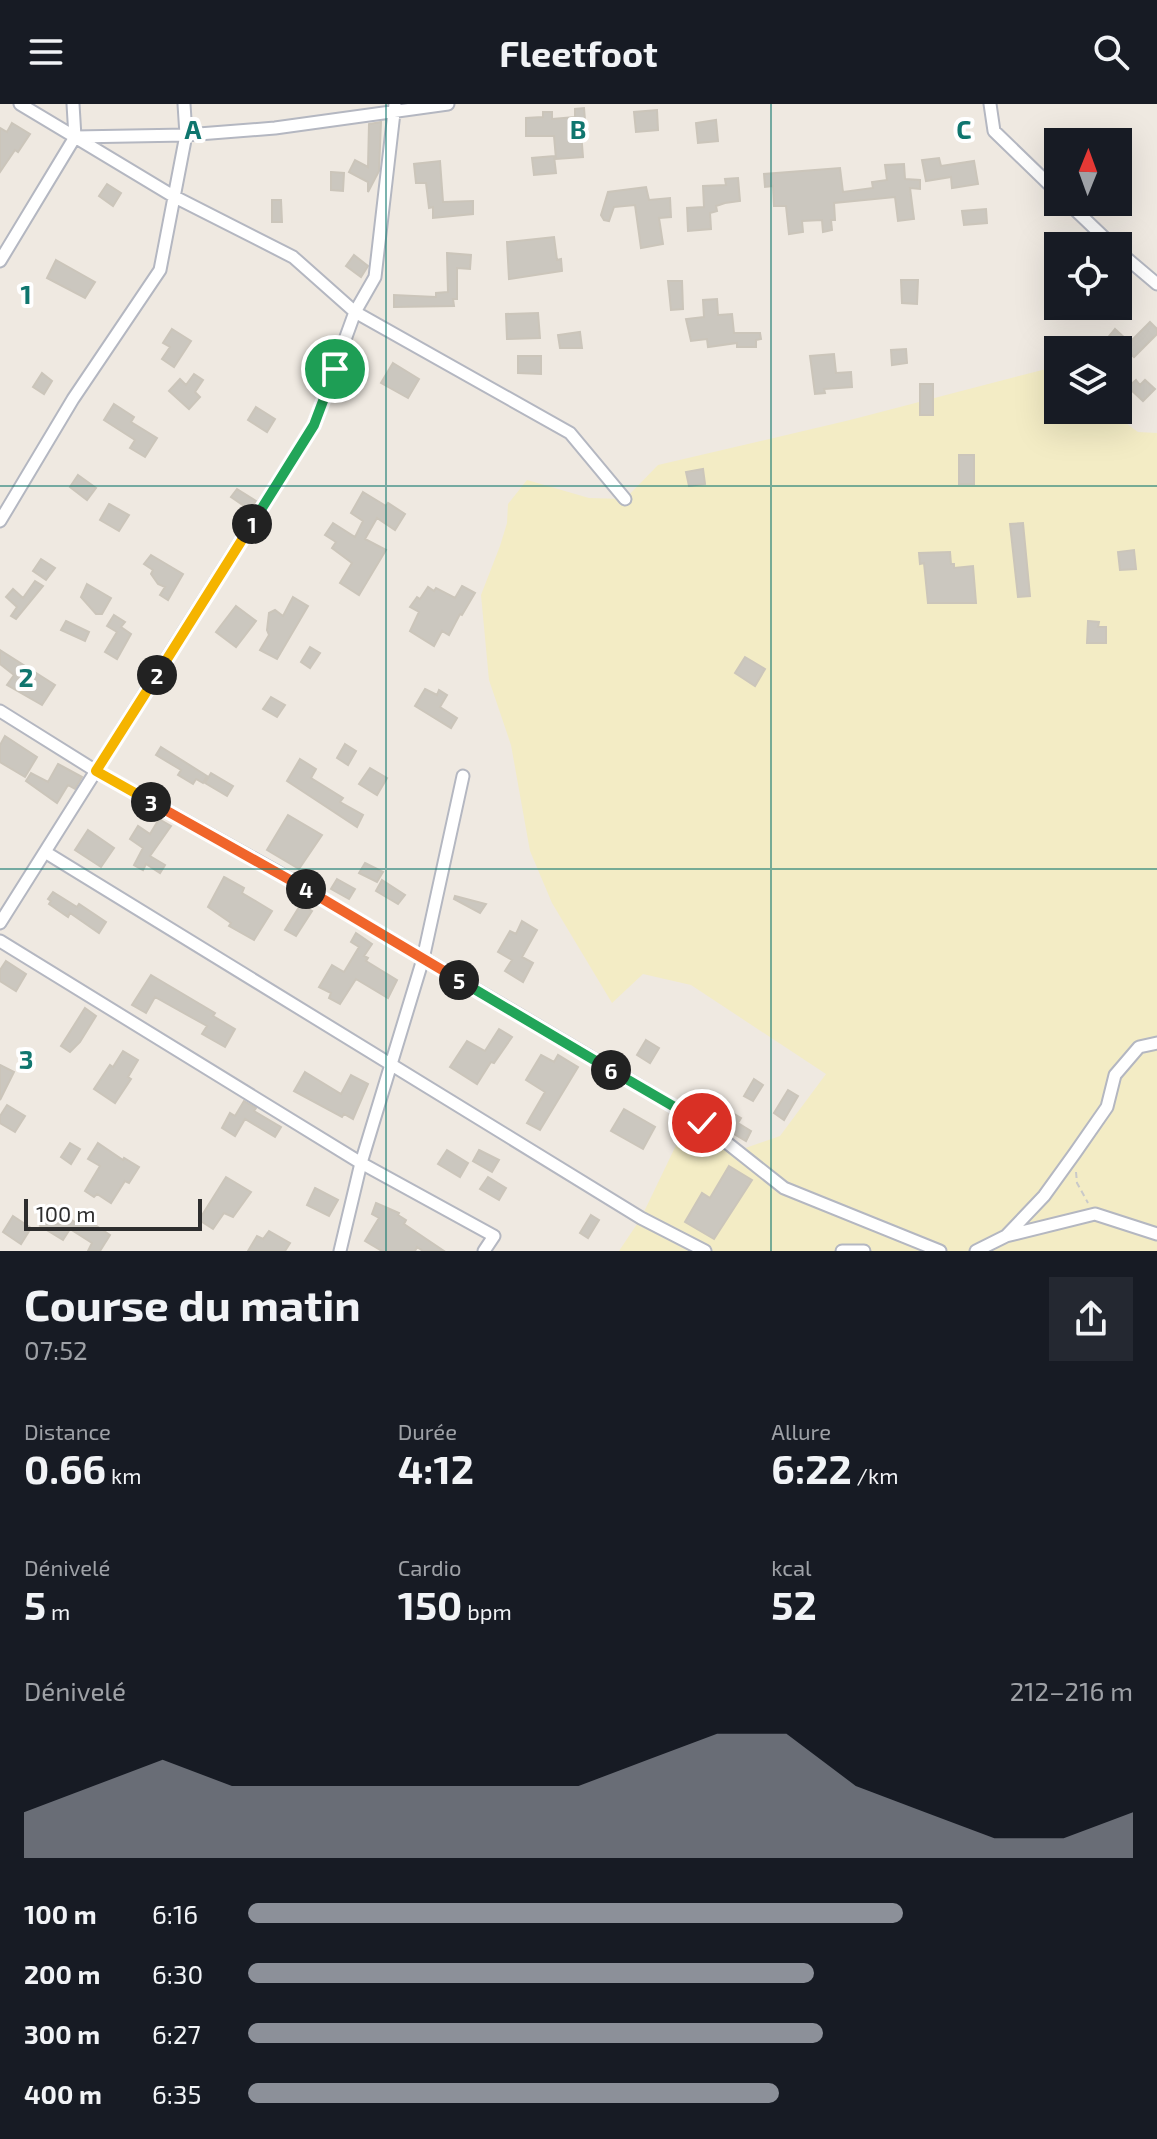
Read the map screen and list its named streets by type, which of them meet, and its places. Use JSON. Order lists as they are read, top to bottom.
{
  "scale_bar": "100 m",
  "north": "top",
  "page": {
    "header": "Fleetfoot",
    "pins": [
      "1",
      "2",
      "3",
      "4",
      "5",
      "6"
    ],
    "scale": "100 m",
    "heading": ["Course du matin", "07:52"],
    "stats": [
      ["Distance", "0.66 km"],
      ["Durée", "4:12"],
      ["Allure", "6:22 /km"],
      ["Dénivelé", "5 m"],
      ["Cardio", "150 bpm"],
      ["kcal", "52"]
    ],
    "chart": ["Dénivelé", "212–216 m"],
    "list": [
      {
        "name": "100 m",
        "note": "6:16"
      },
      {
        "name": "200 m",
        "note": "6:30"
      },
      {
        "name": "300 m",
        "note": "6:27"
      },
      {
        "name": "400 m",
        "note": "6:35"
      }
    ]
  },
  "grid": {
    "columns": ["A", "B", "C"],
    "rows": ["1", "2", "3"]
  }
}
